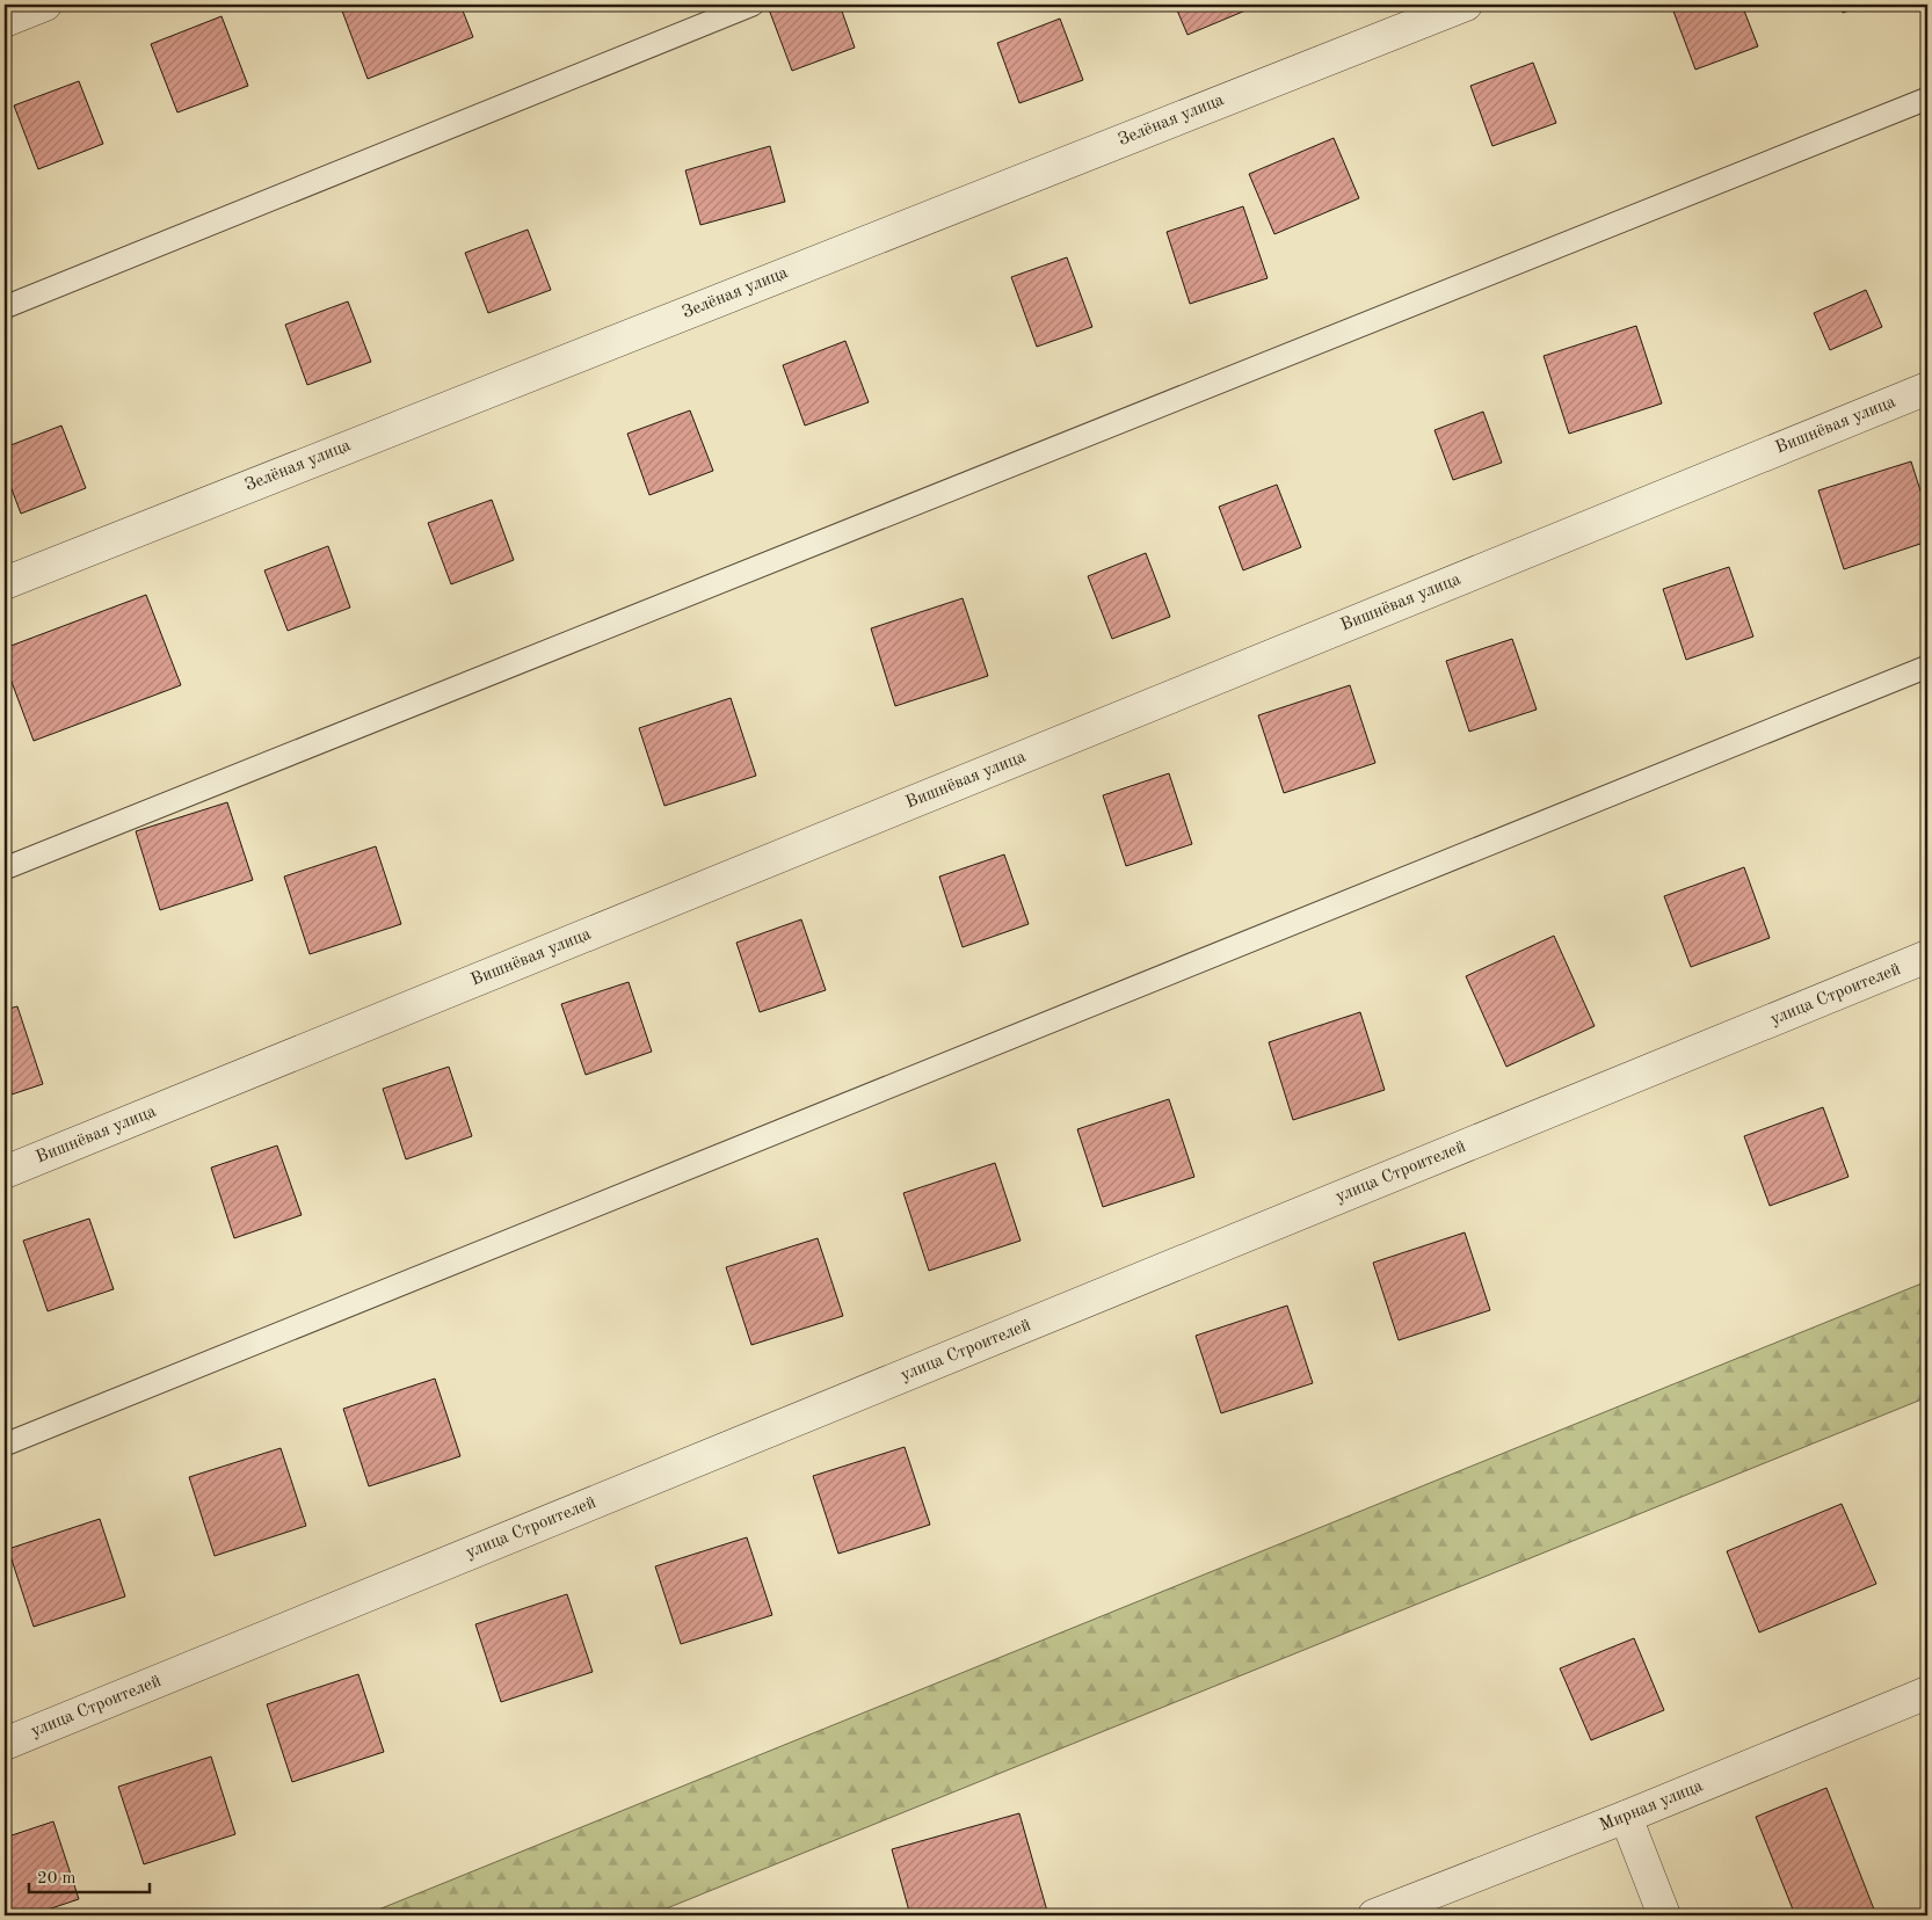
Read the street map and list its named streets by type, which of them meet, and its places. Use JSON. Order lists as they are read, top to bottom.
{
  "streets": {
    "street": [
      "Зелёная улица",
      "Вишнёвая улица",
      "улица Строителей",
      "Мирная улица"
    ]
  },
  "scale_bar": "20 m"
}
